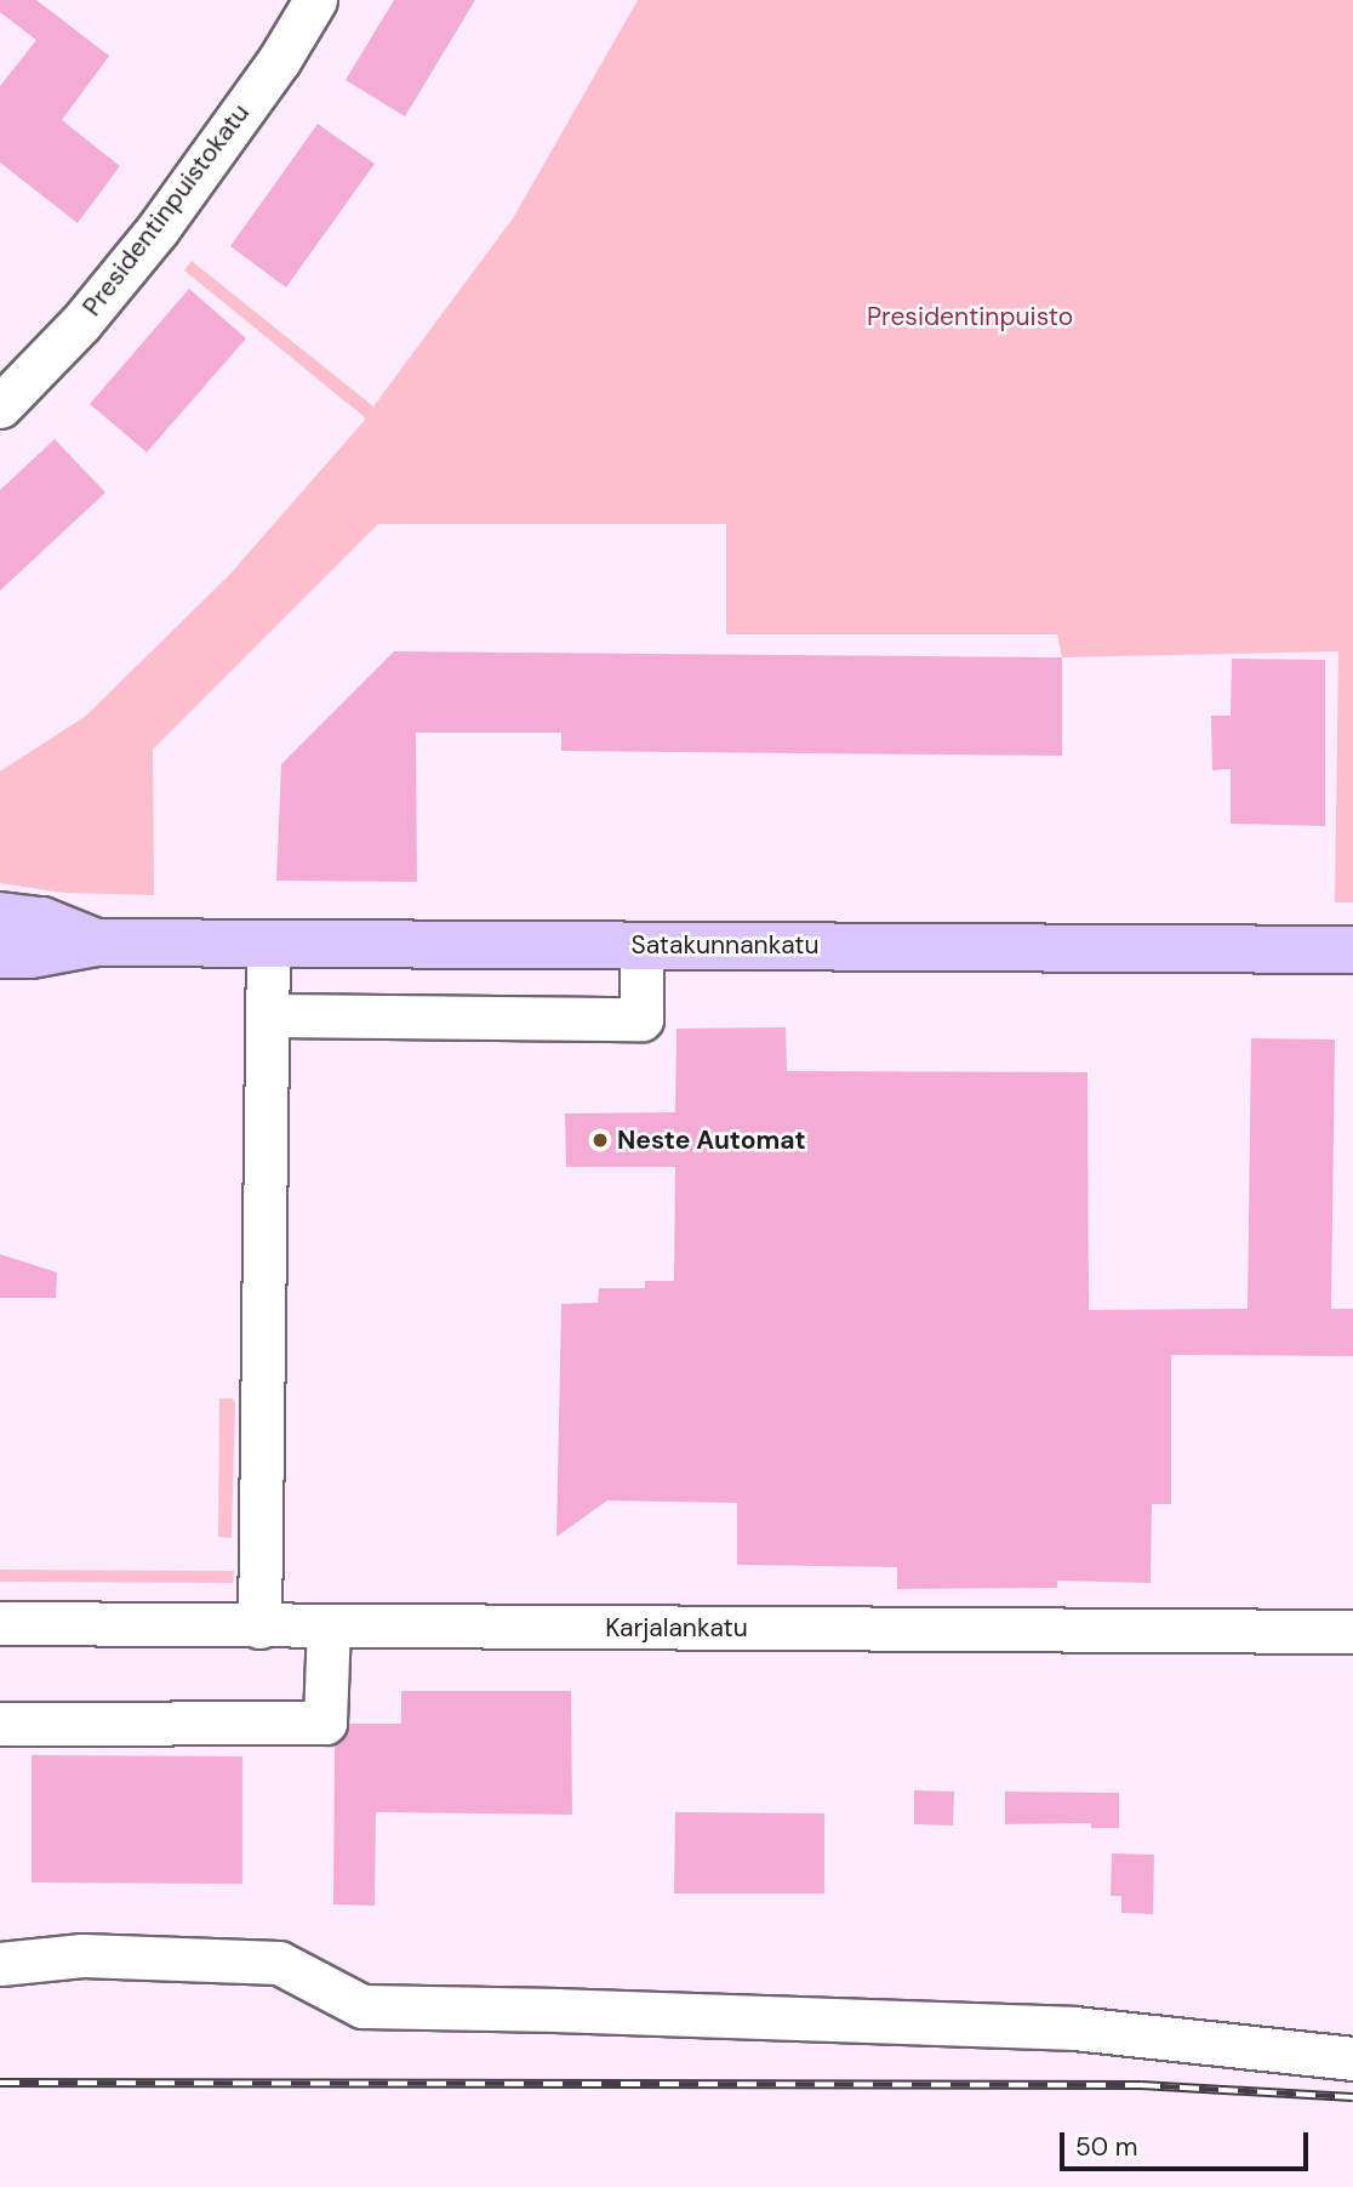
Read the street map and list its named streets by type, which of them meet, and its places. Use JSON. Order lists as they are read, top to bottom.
{
  "streets": {
    "main road": ["Satakunnankatu"],
    "street": ["Presidentinpuistokatu", "Karjalankatu"]
  },
  "parks": ["Presidentinpuisto"],
  "places": ["Neste Automat"],
  "scale_bar": "50 m"
}
